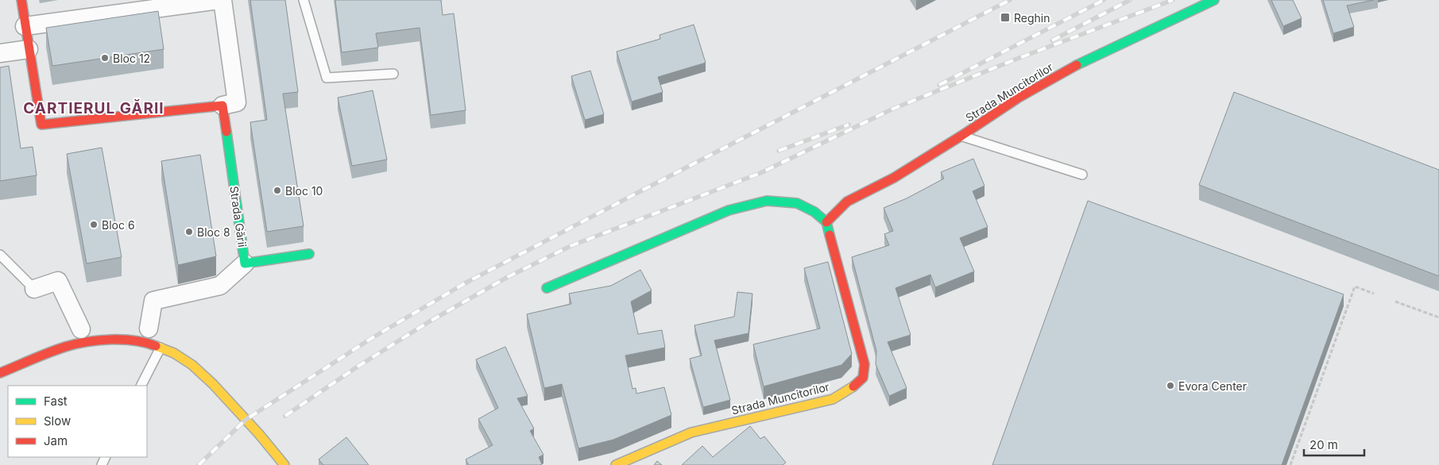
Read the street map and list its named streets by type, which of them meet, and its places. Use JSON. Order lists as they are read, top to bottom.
{
  "streets": {
    "street": ["Strada Muncitorilor", "Strada Gării"]
  },
  "districts": ["CARTIERUL GĂRII"],
  "places": {
    "transit": ["Reghin"],
    "other": [
      "Bloc 12",
      "Bloc 10",
      "Bloc 6",
      "Bloc 8",
      "Evora Center"
    ]
  },
  "legend": ["Fast", "Slow", "Jam"],
  "scale_bar": "20 m"
}
